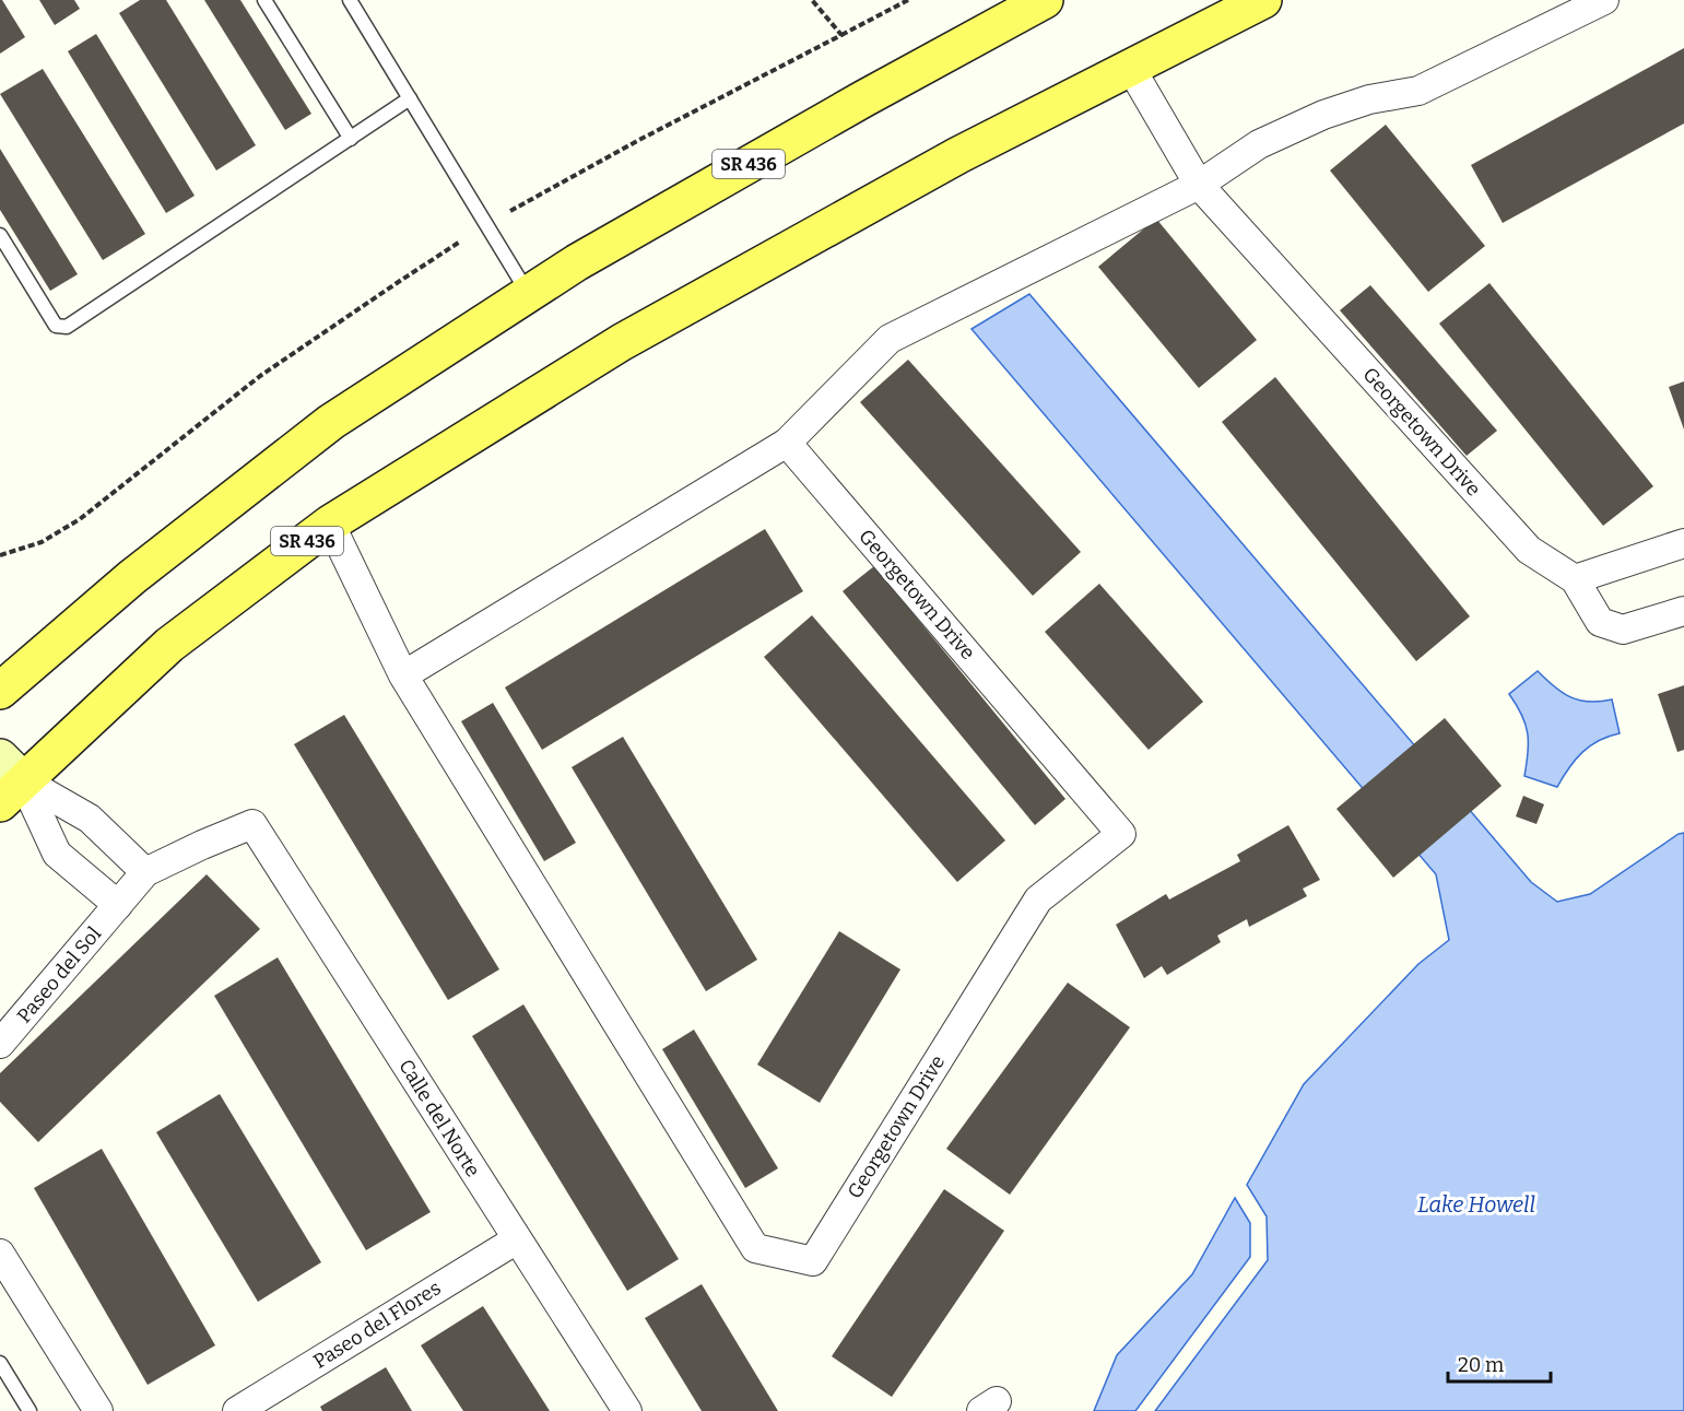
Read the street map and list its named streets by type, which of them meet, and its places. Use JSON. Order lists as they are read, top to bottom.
{
  "streets": {
    "main road": ["SR 436"],
    "street": [
      "Georgetown Drive",
      "Paseo del Sol",
      "Calle del Norte",
      "Paseo del Flores"
    ]
  },
  "crossings": [
    ["SR 436", "Georgetown Drive"],
    ["Paseo del Sol", "Calle del Norte"],
    ["Calle del Norte", "Paseo del Flores"]
  ],
  "water": ["Lake Howell"],
  "scale_bar": "20 m"
}
